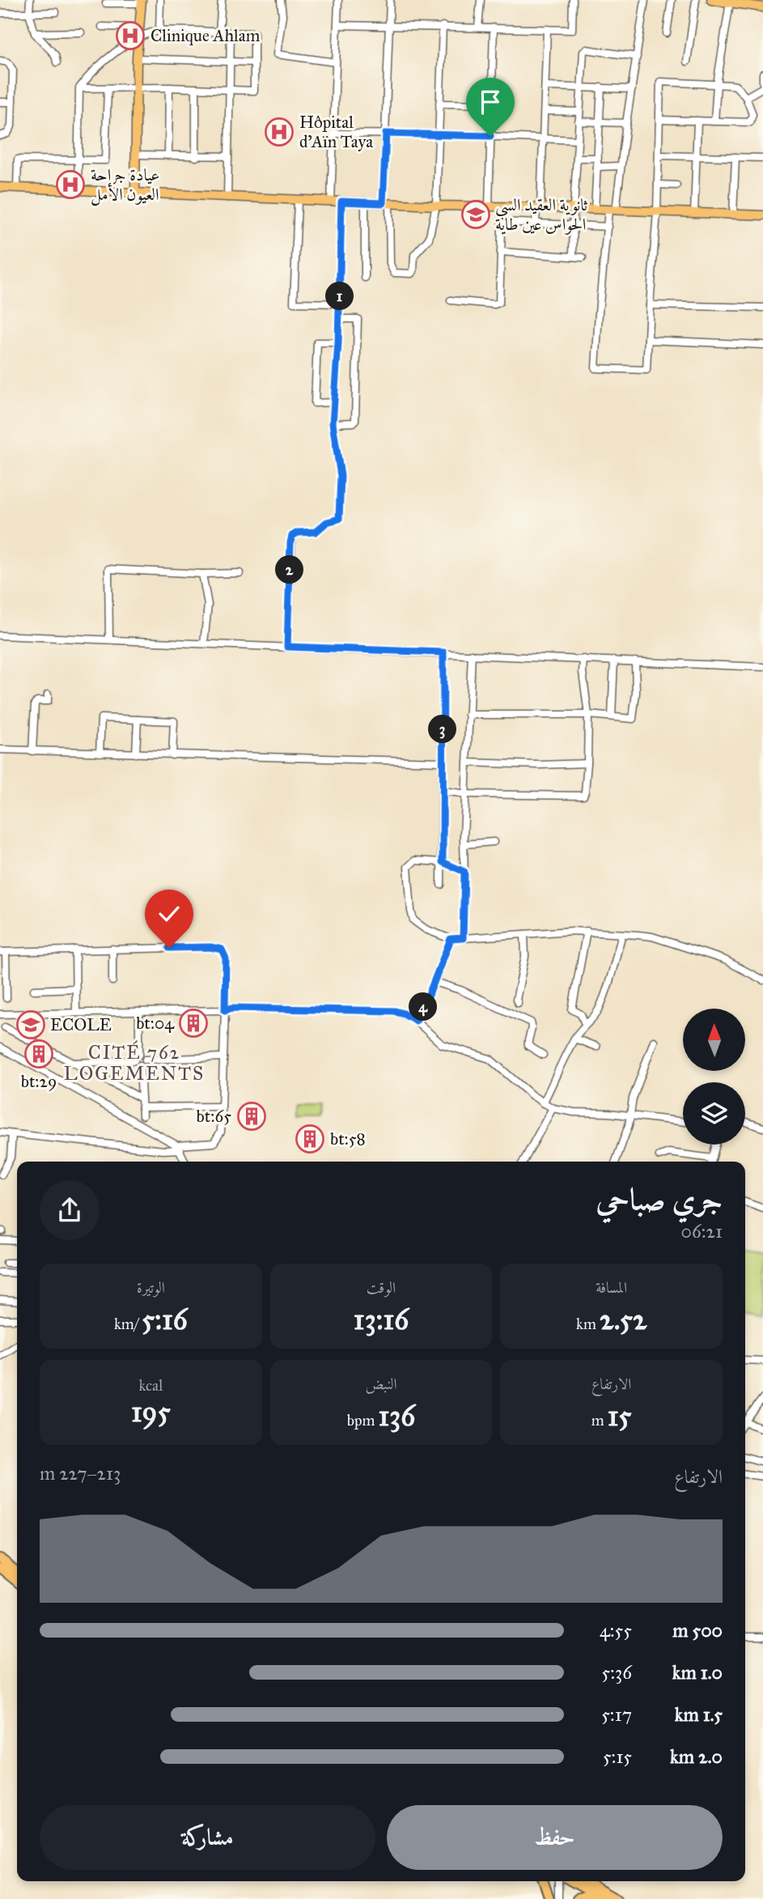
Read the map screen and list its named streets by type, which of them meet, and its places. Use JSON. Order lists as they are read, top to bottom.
{
  "districts": ["CITÉ 762 LOGEMENTS"],
  "places": {
    "hospital": ["Clinique Ahlam", "Hôpital d'Aïn Taya", "عيادة جراحة العيون الأمل"],
    "school or university": ["ثانوية العقيد السي الحواس عين طاية", "ECOLE"],
    "building": [
      "bt:04",
      "bt:29",
      "bt:65",
      "bt:58"
    ]
  },
  "north": "top",
  "page": {
    "pins": [
      "1",
      "2",
      "3",
      "4"
    ],
    "heading": ["جري صباحي", "06:21"],
    "stats": [
      ["المسافة", "2.52 km"],
      ["الوقت", "13:16"],
      ["الوتيرة", "5:16 /km"],
      ["الارتفاع", "15 m"],
      ["النبض", "136 bpm"],
      ["kcal", "195"]
    ],
    "chart": ["الارتفاع", "213–227 m"],
    "list": [
      {
        "name": "500 m",
        "note": "4:55"
      },
      {
        "name": "1.0 km",
        "note": "5:36"
      },
      {
        "name": "1.5 km",
        "note": "5:17"
      },
      {
        "name": "2.0 km",
        "note": "5:15"
      }
    ],
    "buttons": ["حفظ", "مشاركة"]
  }
}
